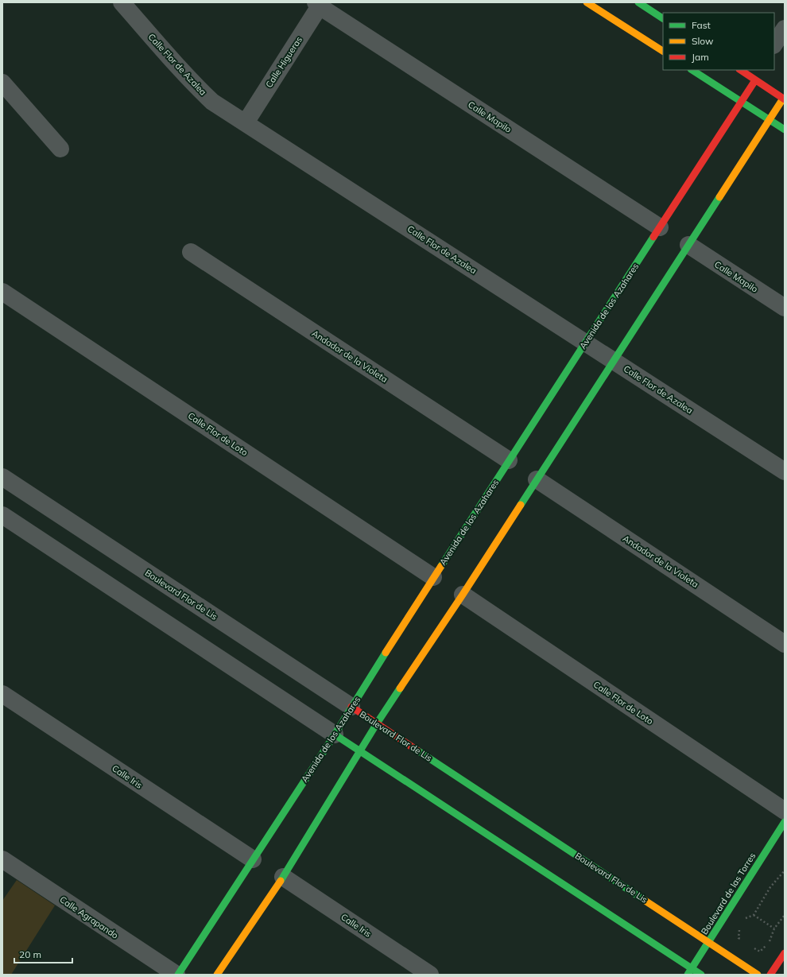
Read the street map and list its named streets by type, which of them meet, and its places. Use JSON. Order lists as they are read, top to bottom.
{
  "streets": {
    "street": [
      "Calle Higueras",
      "Calle Flor de Azalea",
      "Calle Mapilo",
      "Avenida de los Azahares",
      "Andador de la Violeta",
      "Calle Flor de Loto",
      "Boulevard Flor de Lis",
      "Calle Iris",
      "Boulevard de las Torres",
      "Calle Agrapando"
    ]
  },
  "crossings": [
    ["Calle Higueras", "Calle Flor de Azalea"],
    ["Calle Higueras", "Calle Mapilo"],
    ["Calle Flor de Azalea", "Avenida de los Azahares"],
    ["Calle Mapilo", "Avenida de los Azahares"],
    ["Avenida de los Azahares", "Andador de la Violeta"],
    ["Avenida de los Azahares", "Calle Flor de Loto"],
    ["Avenida de los Azahares", "Boulevard Flor de Lis"],
    ["Avenida de los Azahares", "Calle Iris"],
    ["Avenida de los Azahares", "Calle Agrapando"],
    ["Boulevard Flor de Lis", "Boulevard de las Torres"]
  ],
  "legend": ["Fast", "Slow", "Jam"],
  "scale_bar": "20 m"
}
